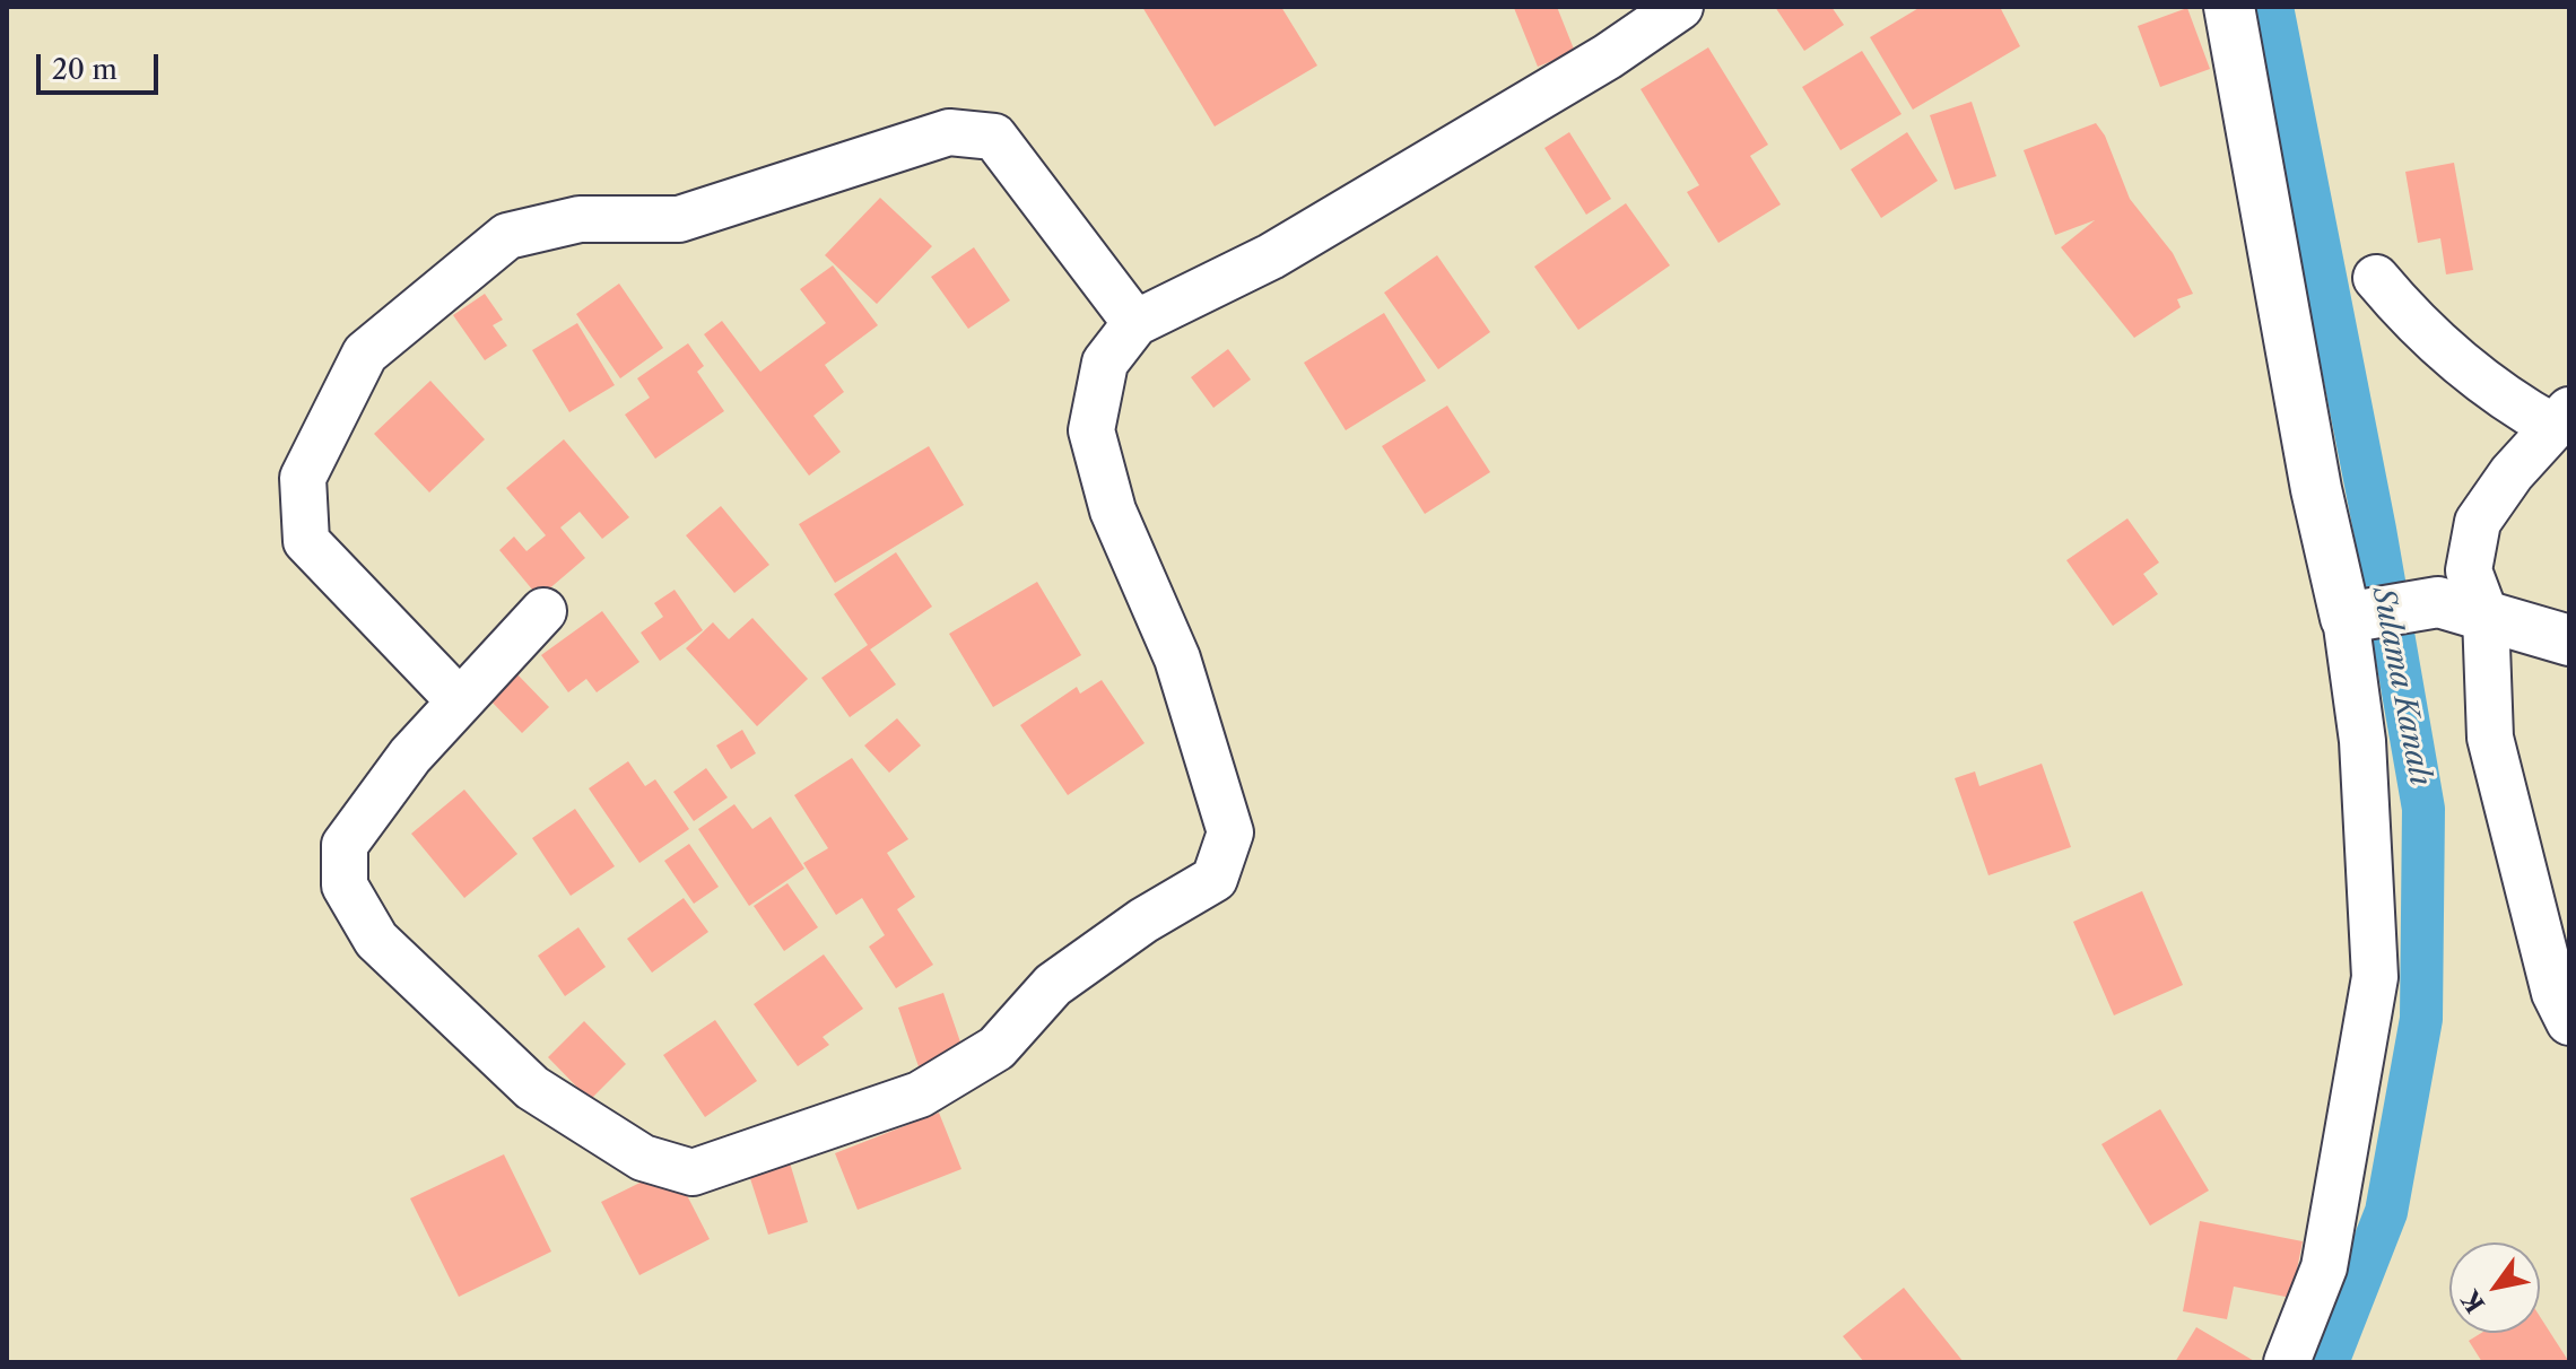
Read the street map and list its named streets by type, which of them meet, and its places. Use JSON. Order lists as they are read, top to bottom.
{
  "water": ["Sulama Kanalı"],
  "scale_bar": "20 m",
  "north": "bottom left"
}
